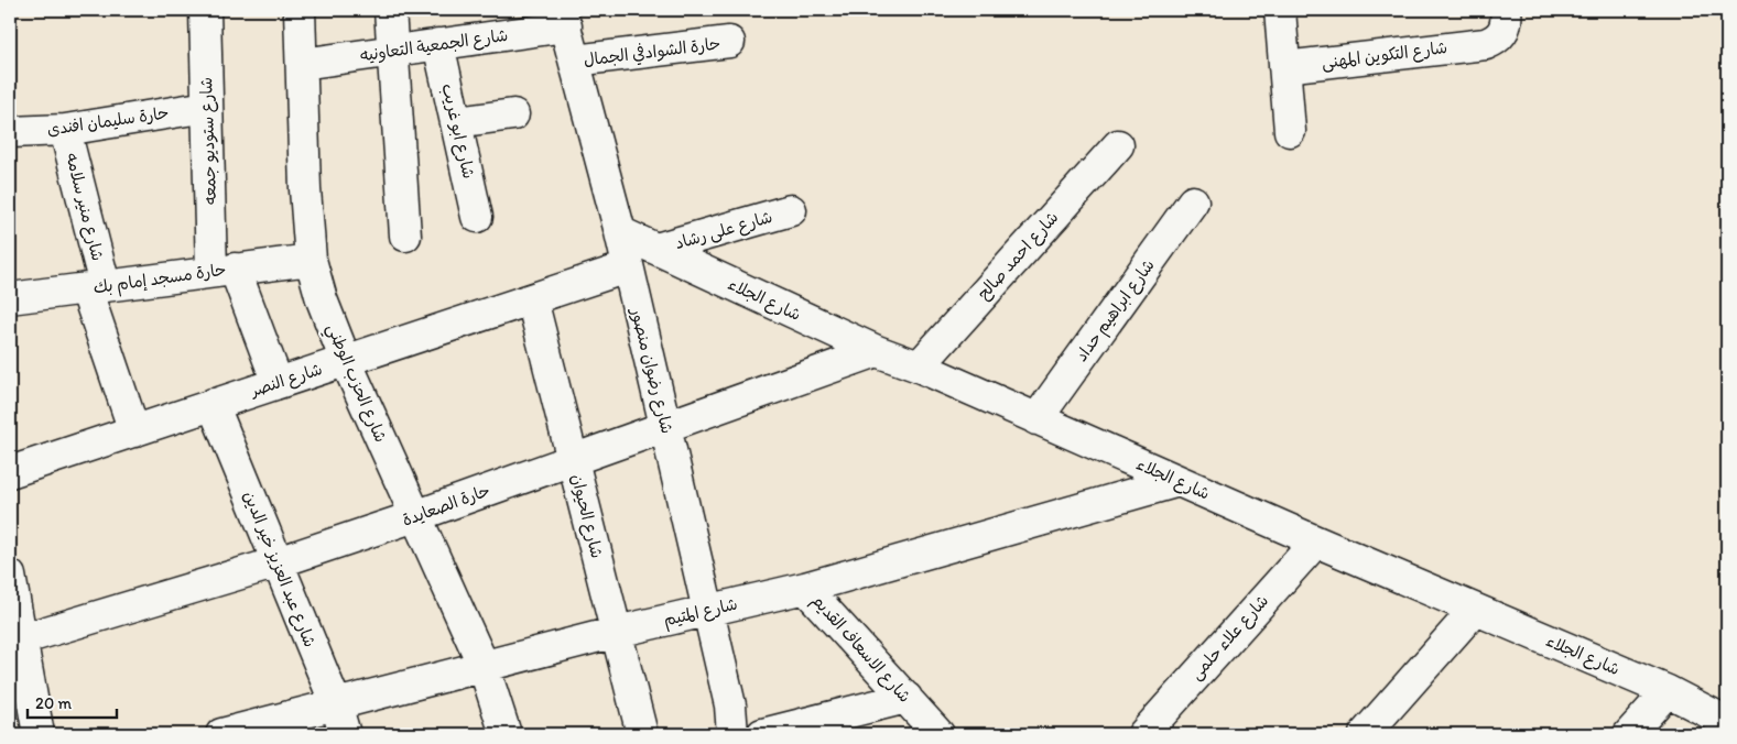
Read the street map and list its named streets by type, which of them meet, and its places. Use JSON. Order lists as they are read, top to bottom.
{
  "streets": {
    "street": [
      "شارع الجمعية التعاونيه",
      "حارة الشوادفي الجمال",
      "شارع التكوين المهنى",
      "حارة سليمان افندى",
      "شارع ابو غريب",
      "شارع ستوديو جمعه",
      "شارع منير سلامه",
      "شارع على رشاد",
      "شارع احمد صالح",
      "حارة مسجد إمام بك",
      "شارع الجلاء",
      "شارع ابراهيم حداد",
      "شارع رضوان منصور",
      "شارع النصر",
      "شارع الحزب الوطني",
      "حارة الصعايدة",
      "شارع الحيوان",
      "شارع عبد العزيز خير الدين",
      "شارع المتيم",
      "شارع علاء حلمى",
      "شارع الاسعاف القديم"
    ]
  },
  "crossings": [
    ["شارع الجمعية التعاونيه", "شارع ابو غريب"],
    ["شارع الجمعية التعاونيه", "شارع رضوان منصور"],
    ["شارع الجمعية التعاونيه", "شارع الحزب الوطني"],
    ["حارة الشوادفي الجمال", "شارع رضوان منصور"],
    ["حارة سليمان افندى", "شارع ستوديو جمعه"],
    ["حارة سليمان افندى", "شارع منير سلامه"],
    ["شارع ستوديو جمعه", "حارة مسجد إمام بك"],
    ["شارع ستوديو جمعه", "شارع النصر"],
    ["شارع منير سلامه", "حارة مسجد إمام بك"],
    ["شارع منير سلامه", "شارع النصر"],
    ["شارع على رشاد", "شارع الجلاء"],
    ["شارع احمد صالح", "شارع الجلاء"],
    ["حارة مسجد إمام بك", "شارع الحزب الوطني"],
    ["شارع الجلاء", "شارع ابراهيم حداد"],
    ["شارع الجلاء", "شارع رضوان منصور"],
    ["شارع الجلاء", "حارة الصعايدة"],
    ["شارع الجلاء", "شارع المتيم"],
    ["شارع الجلاء", "شارع علاء حلمى"],
    ["شارع رضوان منصور", "شارع النصر"],
    ["شارع رضوان منصور", "حارة الصعايدة"],
    ["شارع رضوان منصور", "شارع المتيم"],
    ["شارع النصر", "شارع الحزب الوطني"],
    ["شارع النصر", "شارع الحيوان"],
    ["شارع النصر", "شارع عبد العزيز خير الدين"],
    ["شارع الحزب الوطني", "حارة الصعايدة"],
    ["شارع الحزب الوطني", "شارع المتيم"],
    ["حارة الصعايدة", "شارع الحيوان"],
    ["حارة الصعايدة", "شارع عبد العزيز خير الدين"],
    ["شارع الحيوان", "شارع المتيم"],
    ["شارع عبد العزيز خير الدين", "شارع المتيم"],
    ["شارع المتيم", "شارع الاسعاف القديم"]
  ],
  "scale_bar": "20 m"
}
